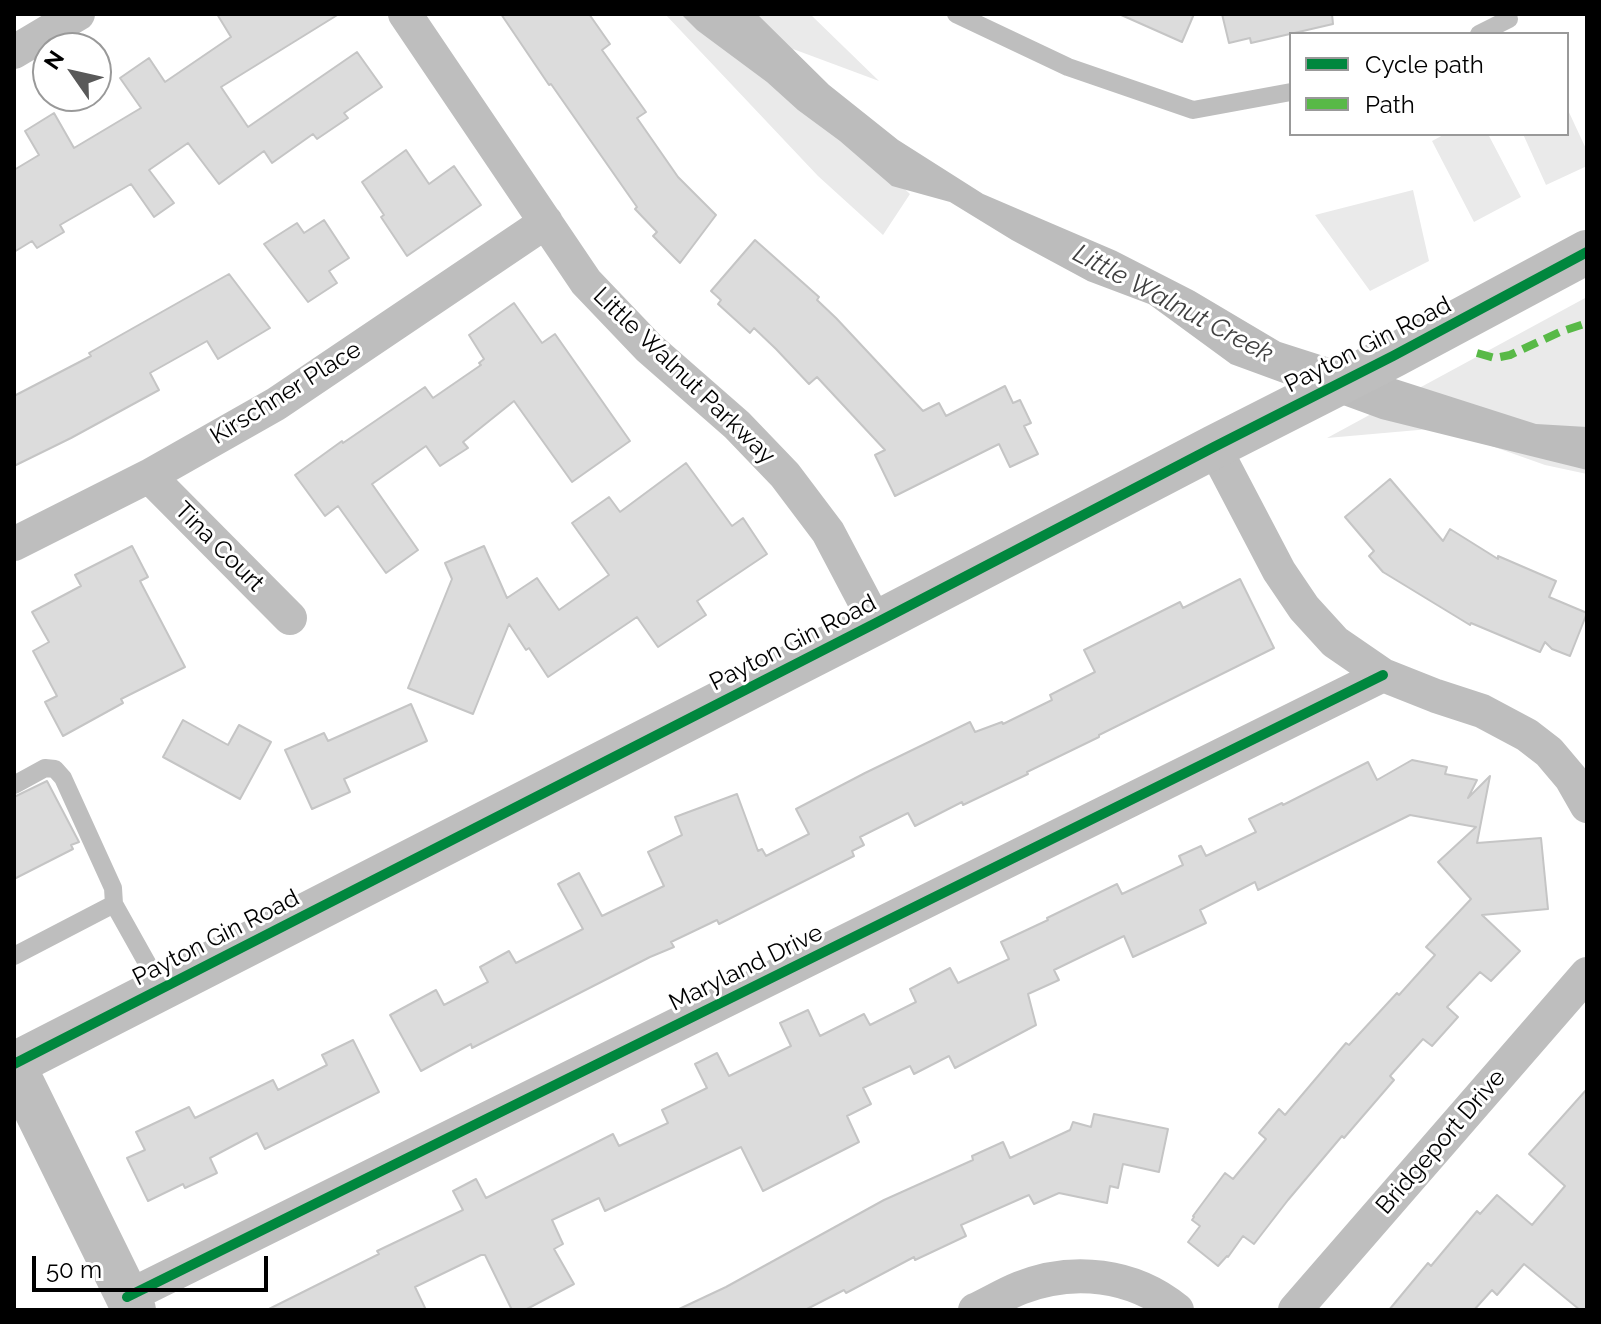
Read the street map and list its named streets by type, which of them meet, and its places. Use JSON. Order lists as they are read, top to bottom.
{
  "streets": {
    "street": [
      "Payton Gin Road",
      "Little Walnut Parkway",
      "Kirschner Place",
      "Tina Court",
      "Maryland Drive",
      "Bridgeport Drive"
    ]
  },
  "crossings": [
    ["Payton Gin Road", "Little Walnut Parkway"],
    ["Little Walnut Parkway", "Kirschner Place"],
    ["Kirschner Place", "Tina Court"]
  ],
  "water": ["Little Walnut Creek"],
  "legend": ["Cycle path", "Path"],
  "scale_bar": "50 m",
  "north": "top left"
}
